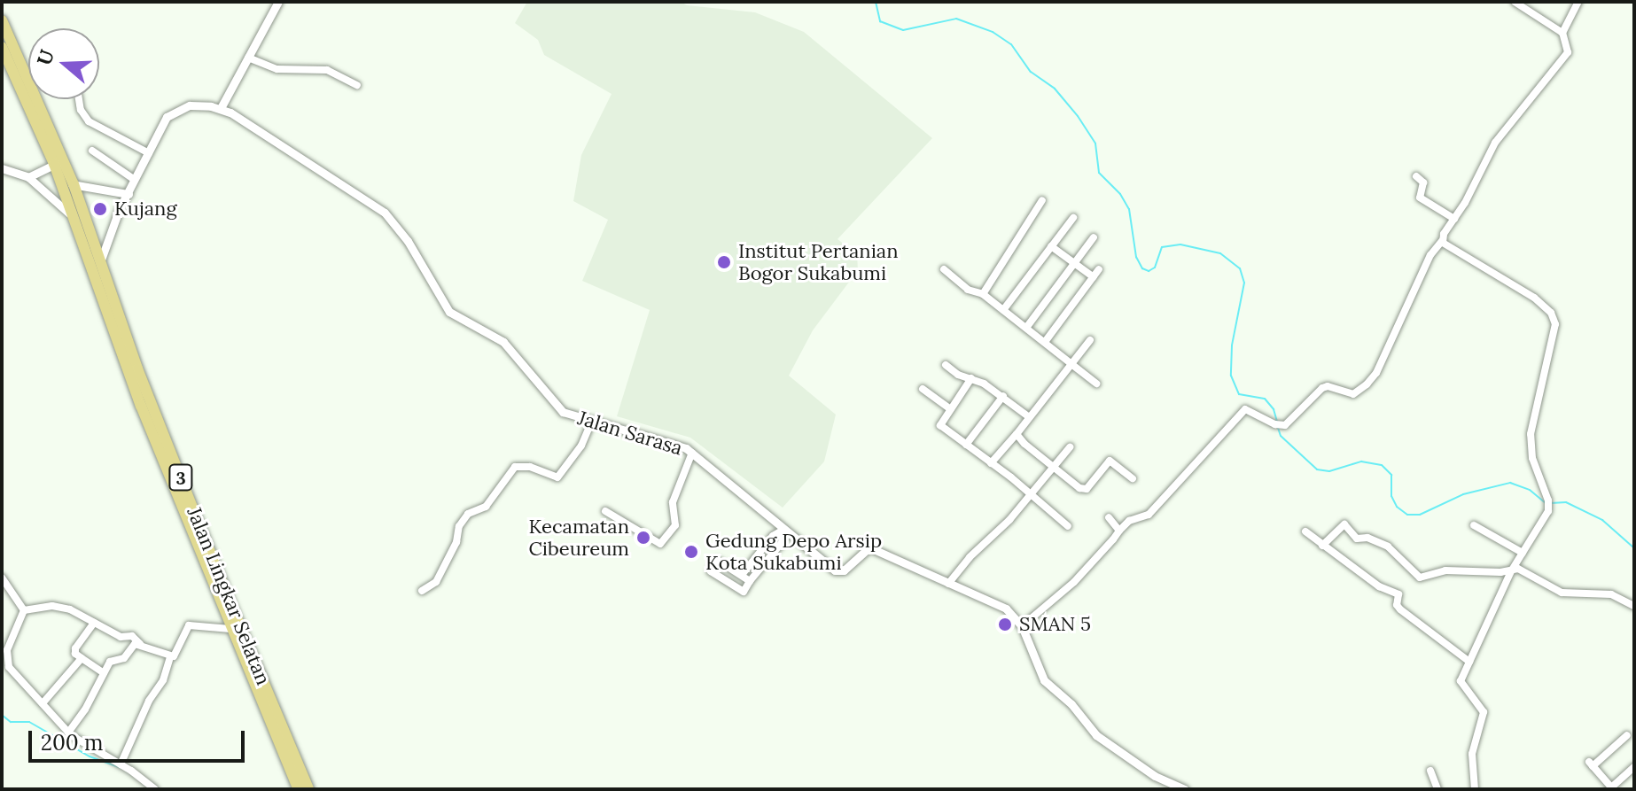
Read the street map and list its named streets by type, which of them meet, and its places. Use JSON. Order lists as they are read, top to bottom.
{
  "streets": {
    "main road": ["3", "Jalan Lingkar Selatan"],
    "street": ["Jalan Sarasa"]
  },
  "places": [
    "Kujang",
    "Institut Pertanian Bogor Sukabumi",
    "Kecamatan Cibeureum",
    "Gedung Depo Arsip Kota Sukabumi",
    "SMAN 5"
  ],
  "scale_bar": "200 m",
  "north": "left"
}
